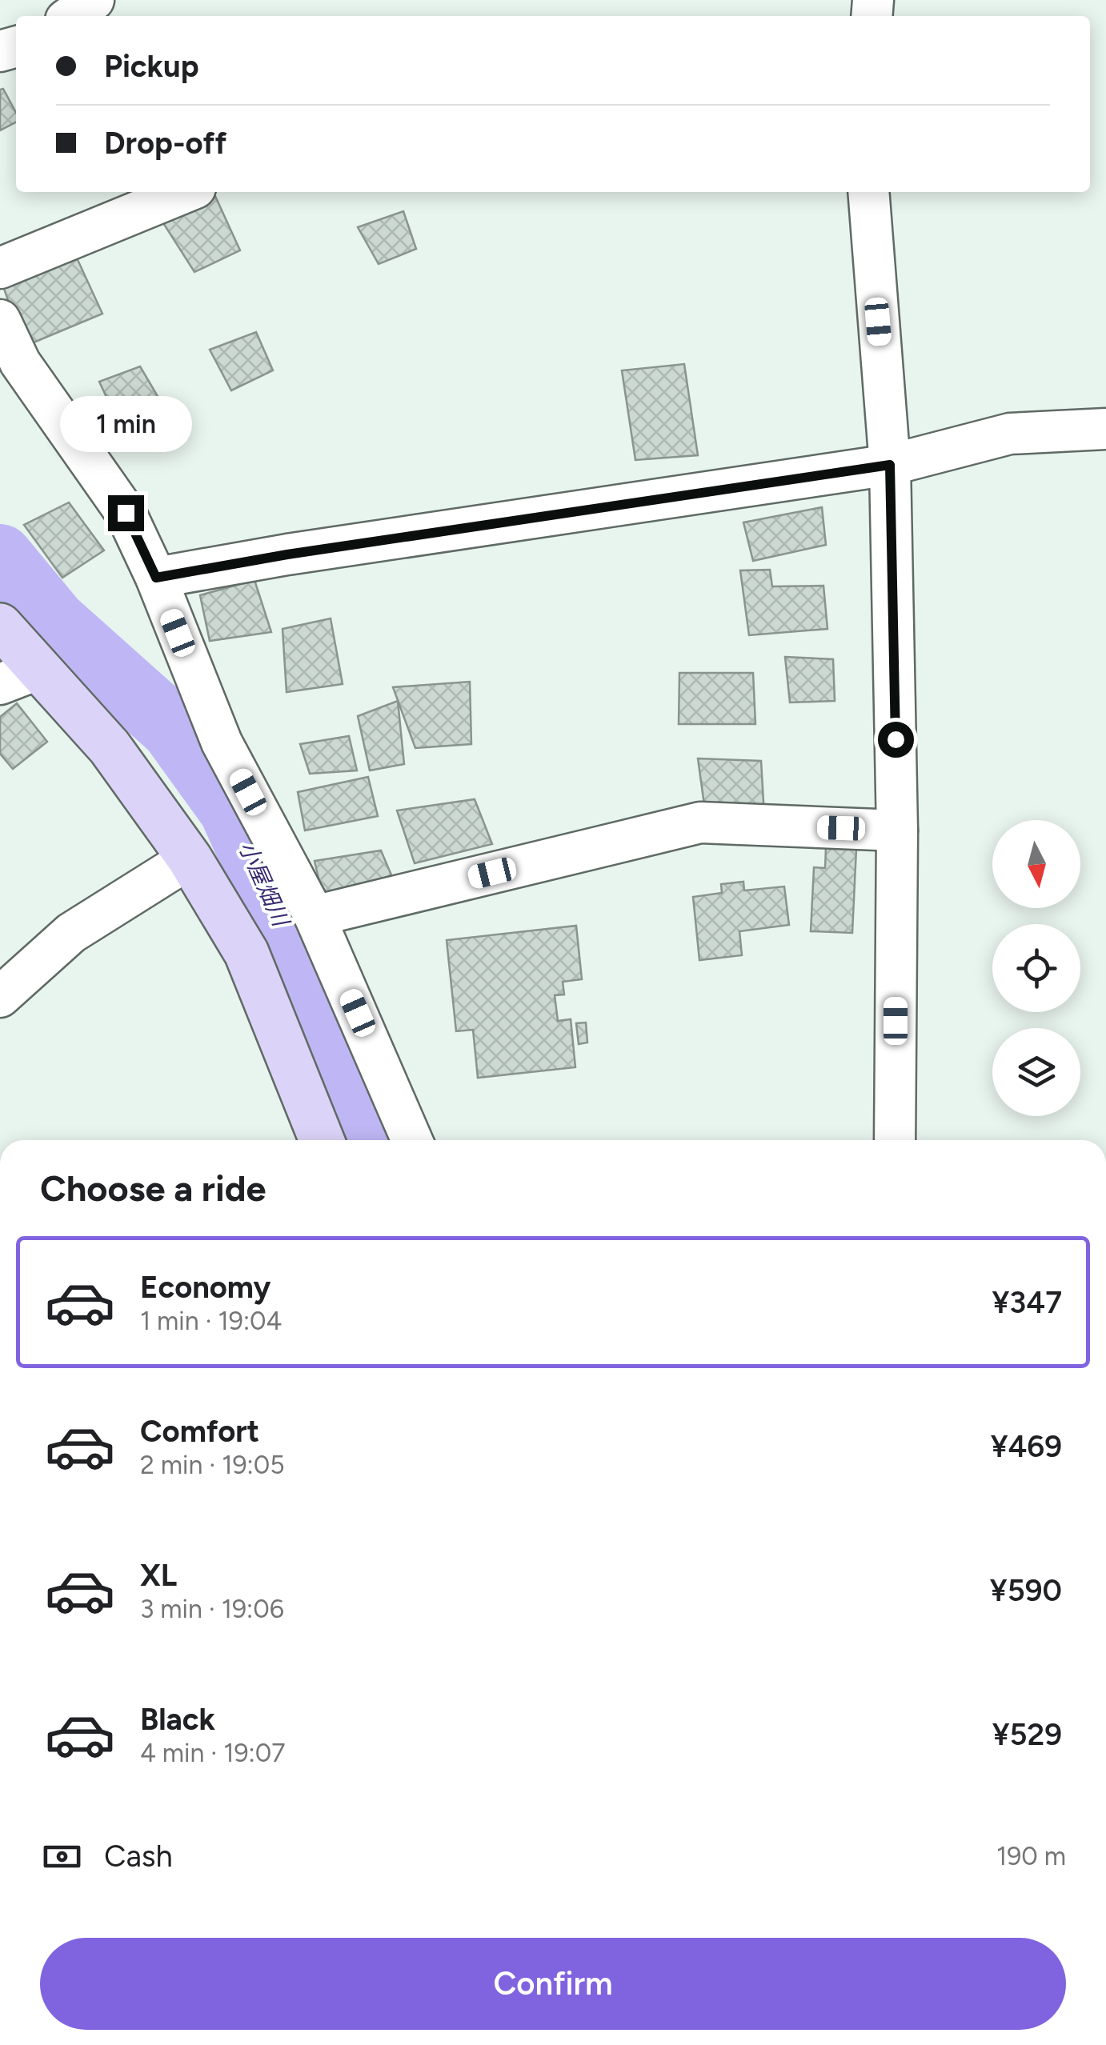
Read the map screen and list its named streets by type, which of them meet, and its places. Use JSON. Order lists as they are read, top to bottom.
{
  "water": ["小屋畑川"],
  "north": "bottom",
  "page": {
    "banner": ["Pickup", "Drop-off"],
    "bubble": "1 min",
    "heading": "Choose a ride",
    "list": [
      {
        "name": "Economy",
        "note": "1 min · 19:04",
        "value": "¥347"
      },
      {
        "name": "Comfort",
        "note": "2 min · 19:05",
        "value": "¥469"
      },
      {
        "name": "XL",
        "note": "3 min · 19:06",
        "value": "¥590"
      },
      {
        "name": "Black",
        "note": "4 min · 19:07",
        "value": "¥529"
      }
    ],
    "pay": ["Cash", "190 m"],
    "buttons": "Confirm"
  }
}
